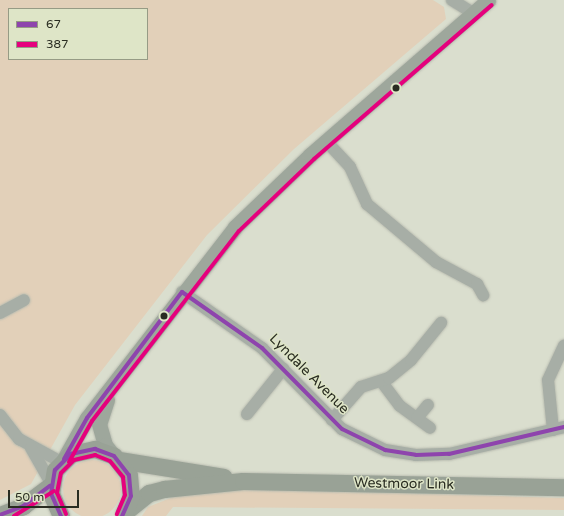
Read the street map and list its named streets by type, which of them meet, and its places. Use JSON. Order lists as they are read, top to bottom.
{
  "streets": {
    "highway": ["Westmoor Link"],
    "street": ["Lyndale Avenue"]
  },
  "lines": ["transit line 387", "transit line 67"],
  "legend": ["67", "387"],
  "scale_bar": "50 m"
}
